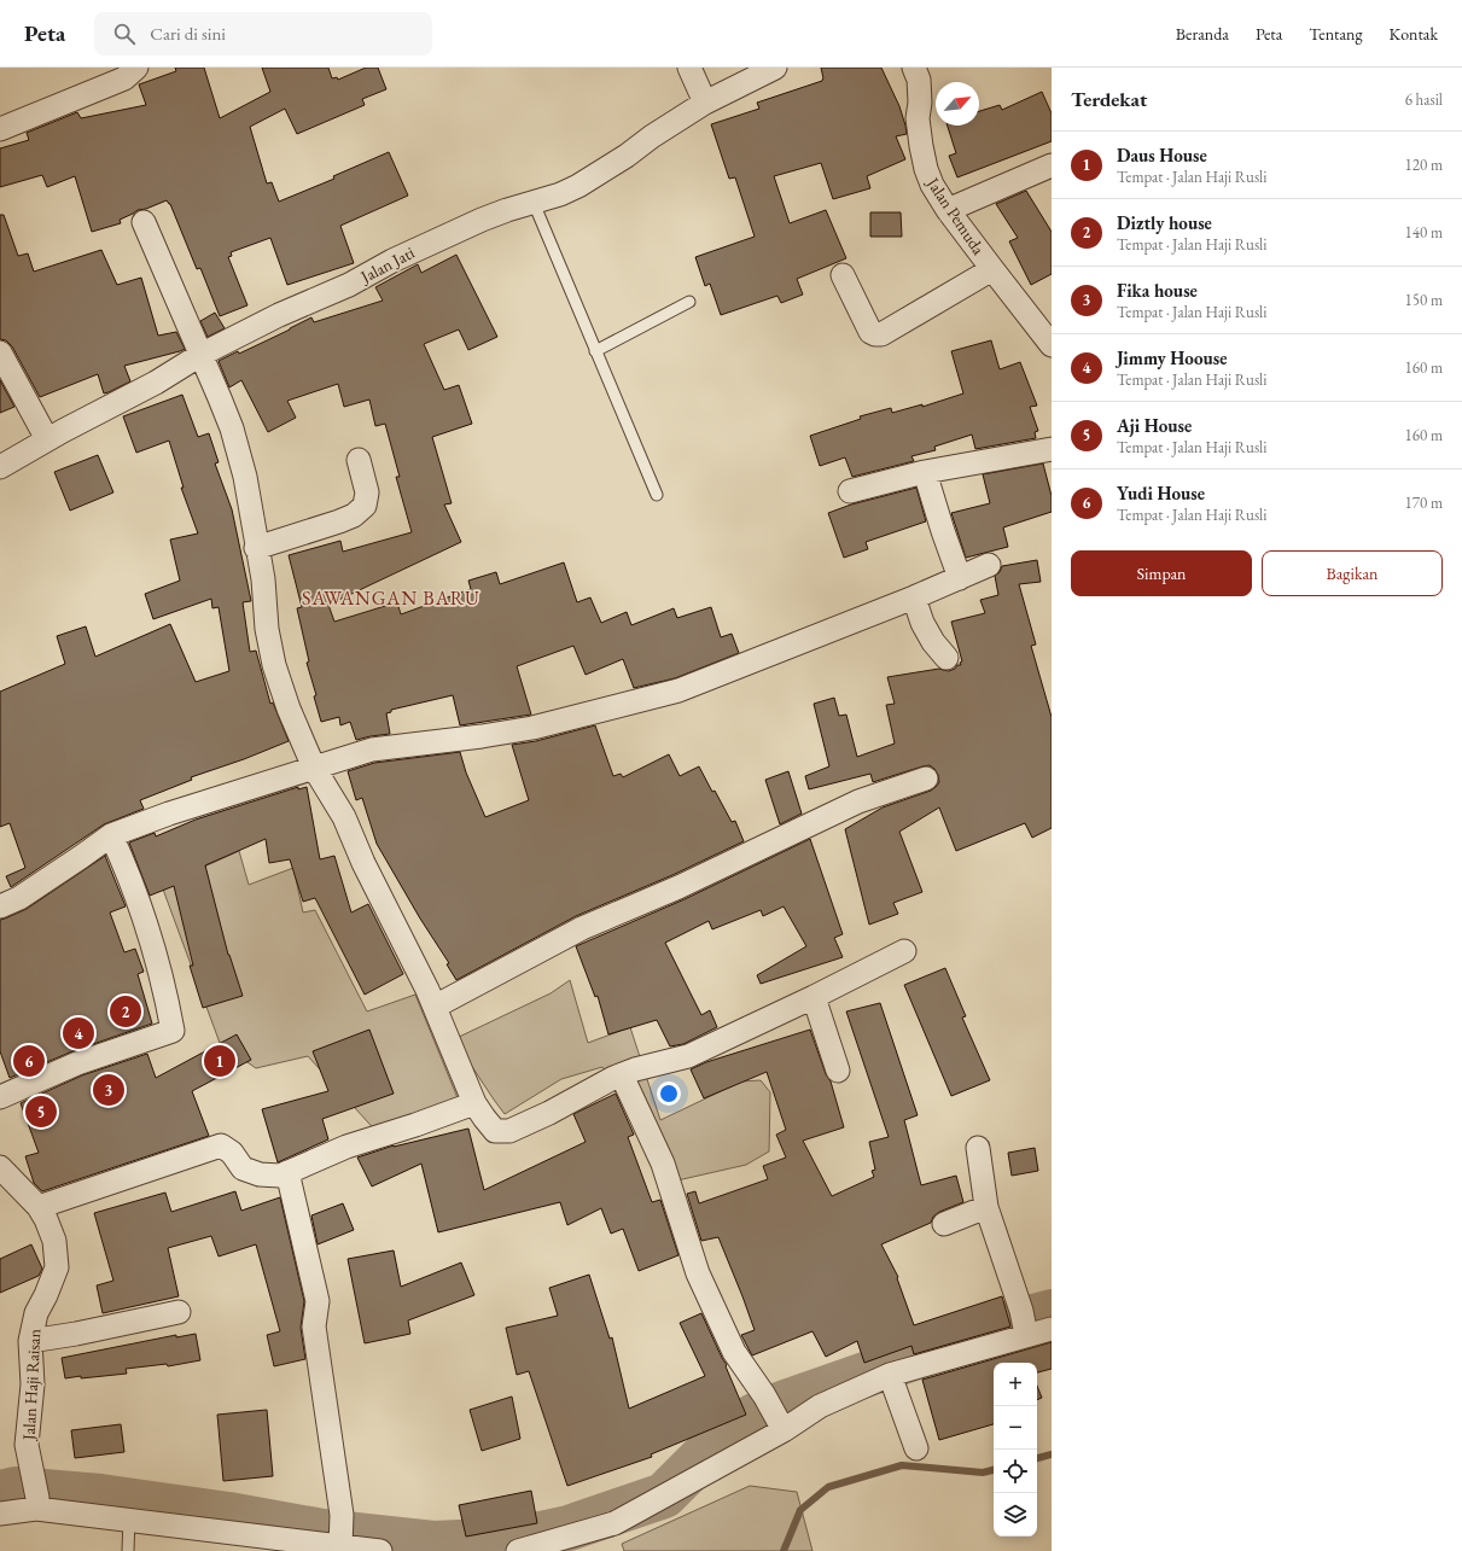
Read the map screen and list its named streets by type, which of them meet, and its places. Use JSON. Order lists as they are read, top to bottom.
{
  "streets": {
    "street": ["Jalan Pemuda", "Jalan Jati", "Jalan Haji Raisan"]
  },
  "districts": ["SAWANGAN BARU"],
  "north": "top right",
  "page": {
    "header": "Peta",
    "search": "Cari di sini",
    "nav": [
      "Beranda",
      "Peta",
      "Tentang",
      "Kontak"
    ],
    "heading": ["Terdekat", "6 hasil"],
    "list": [
      {
        "mark": "1",
        "name": "Daus House",
        "note": "Tempat · Jalan Haji Rusli",
        "value": "120 m"
      },
      {
        "mark": "2",
        "name": "Diztly house",
        "note": "Tempat · Jalan Haji Rusli",
        "value": "140 m"
      },
      {
        "mark": "3",
        "name": "Fika house",
        "note": "Tempat · Jalan Haji Rusli",
        "value": "150 m"
      },
      {
        "mark": "4",
        "name": "Jimmy Hoouse",
        "note": "Tempat · Jalan Haji Rusli",
        "value": "160 m"
      },
      {
        "mark": "5",
        "name": "Aji House",
        "note": "Tempat · Jalan Haji Rusli",
        "value": "160 m"
      },
      {
        "mark": "6",
        "name": "Yudi House",
        "note": "Tempat · Jalan Haji Rusli",
        "value": "170 m"
      }
    ],
    "buttons": ["Simpan", "Bagikan"],
    "pins": [
      "2",
      "4",
      "1",
      "6",
      "3",
      "5"
    ],
    "map_buttons": ["+", "−"]
  }
}
